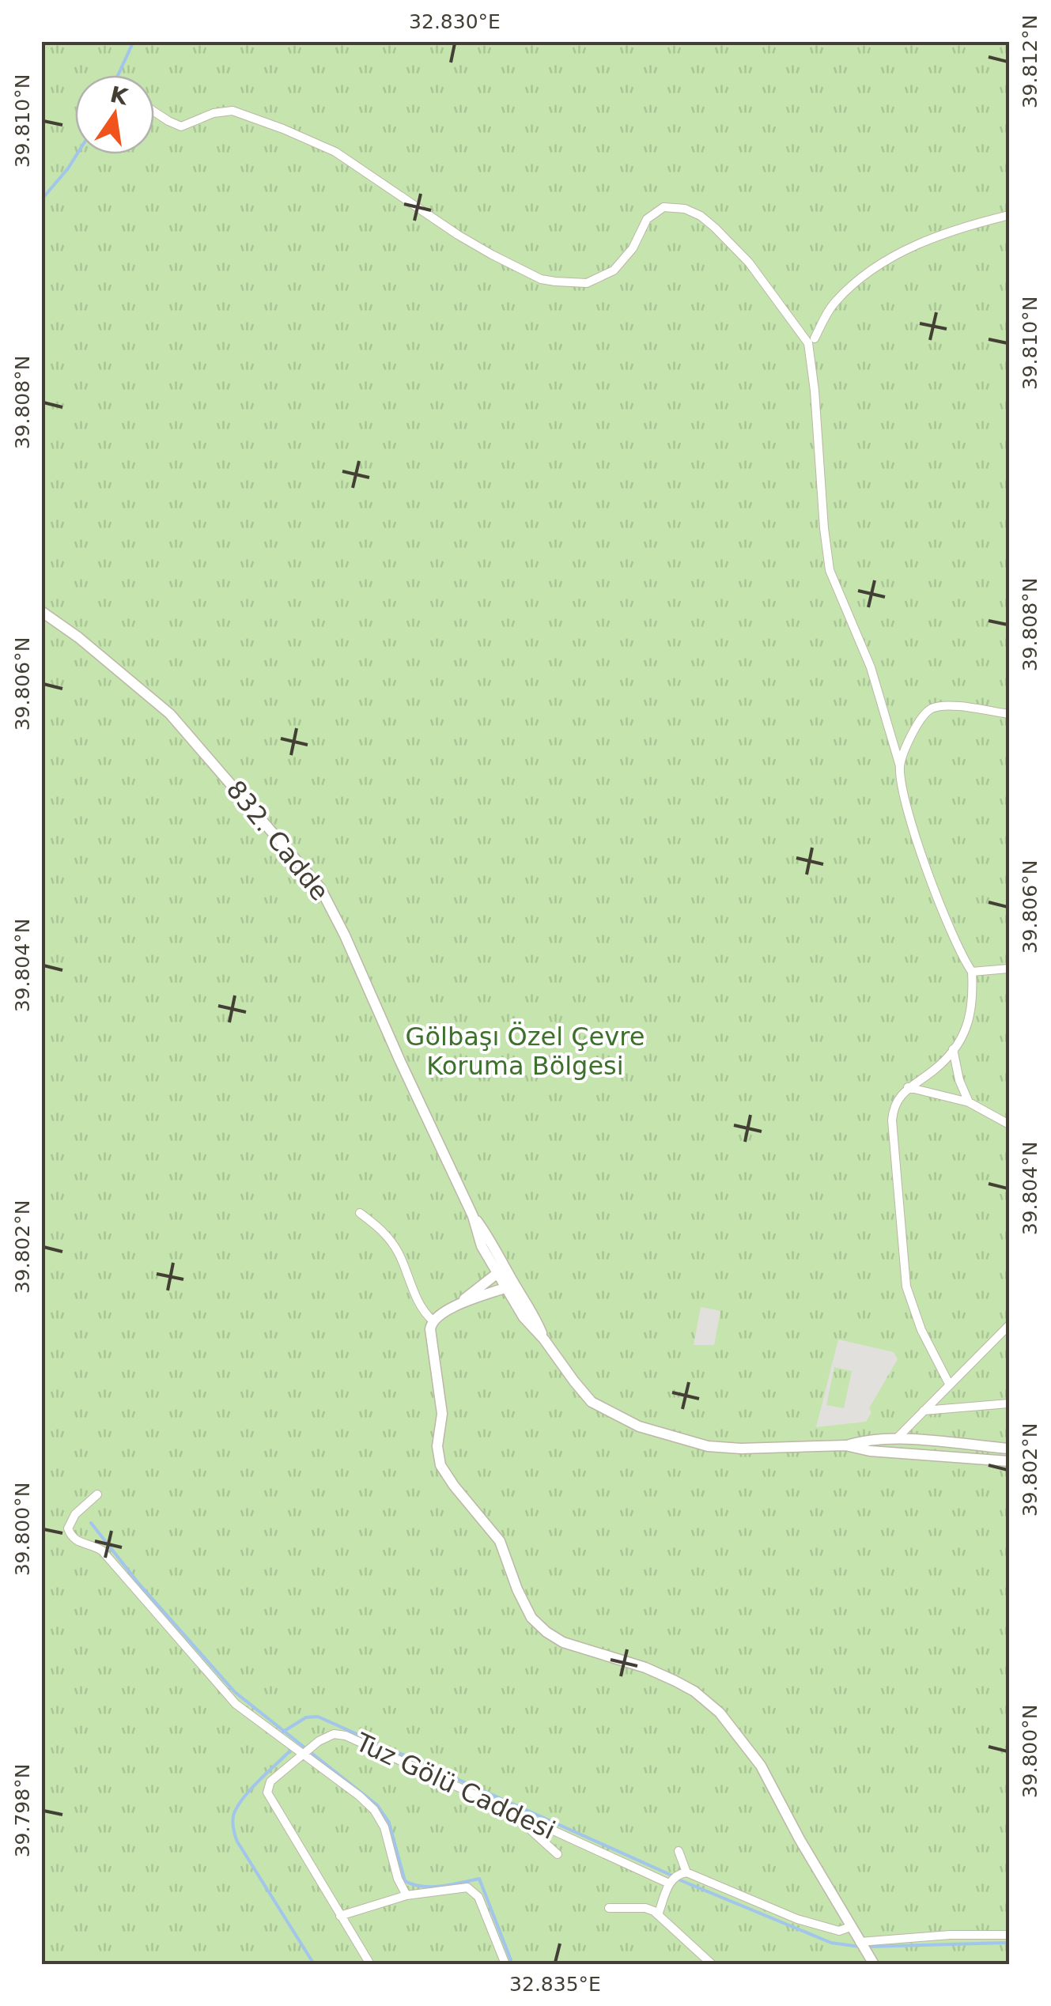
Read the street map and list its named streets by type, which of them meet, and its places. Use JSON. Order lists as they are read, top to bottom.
{
  "streets": {
    "street": ["832. Cadde", "Tuz Gölü Caddesi"]
  },
  "parks": ["Gölbaşı Özel Çevre Koruma Bölgesi"],
  "north": "top",
  "coordinates": [
    "32.830°E",
    "39.812°N",
    "39.810°N",
    "39.808°N",
    "39.806°N",
    "39.804°N",
    "39.802°N",
    "39.800°N",
    "39.798°N",
    "32.835°E"
  ]
}
